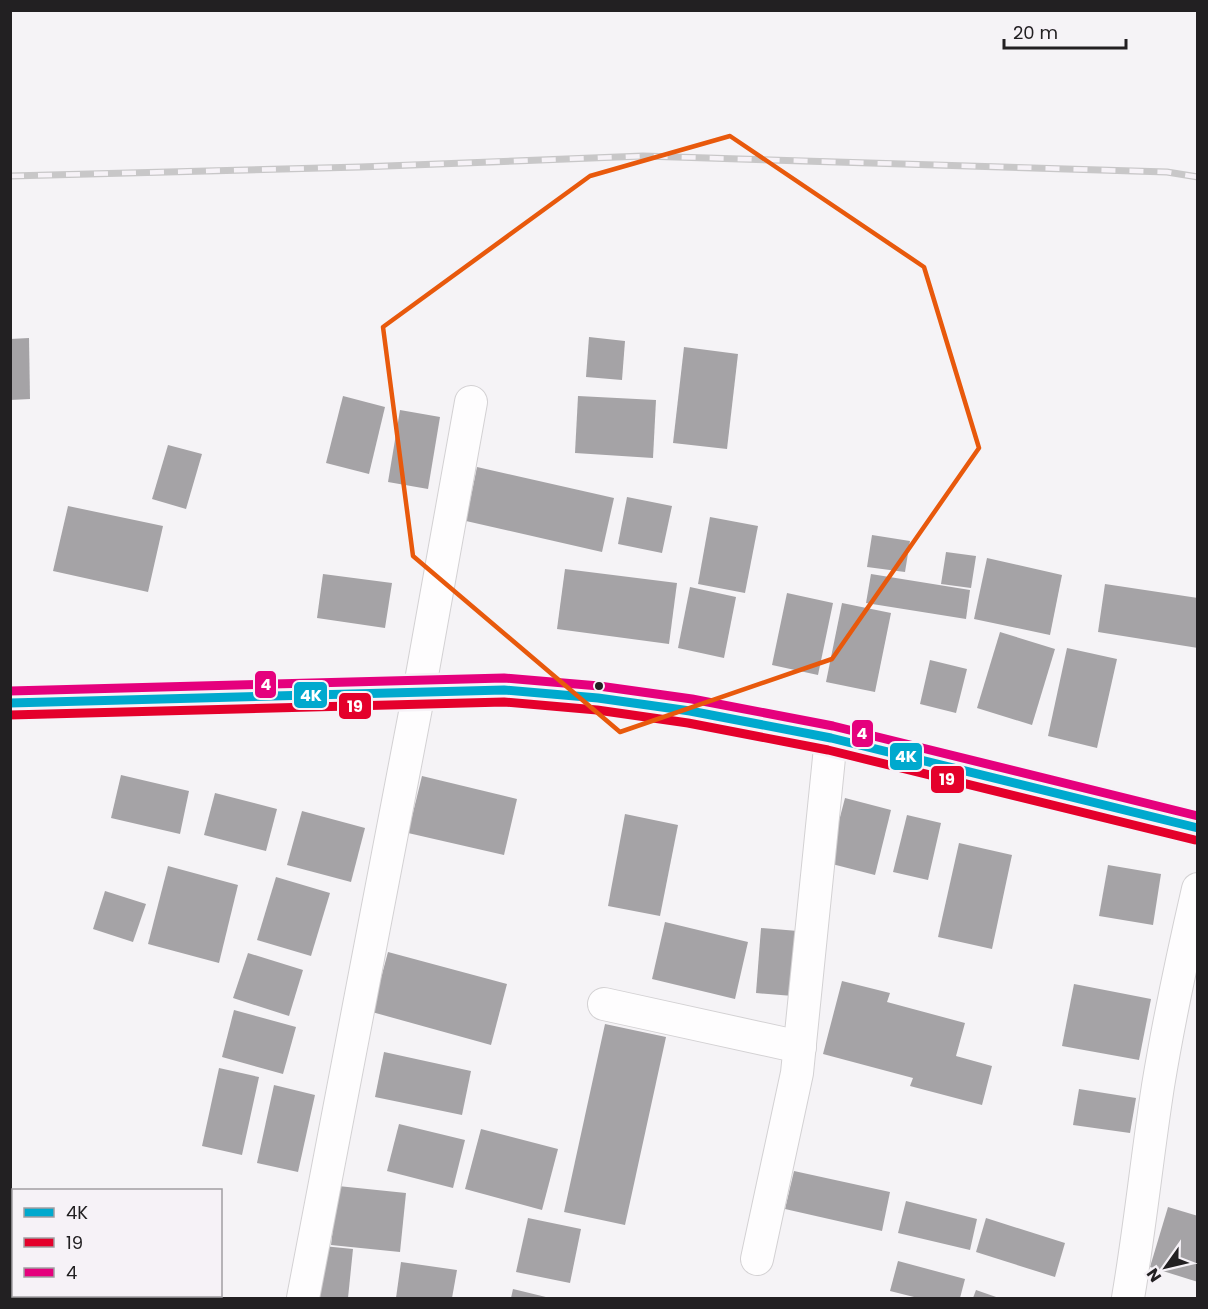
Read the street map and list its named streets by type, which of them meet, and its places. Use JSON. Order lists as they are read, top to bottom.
{
  "lines": ["transit line 4", "transit line 4K", "transit line 19"],
  "legend": ["4K", "19", "4"],
  "scale_bar": "20 m",
  "north": "bottom left"
}
